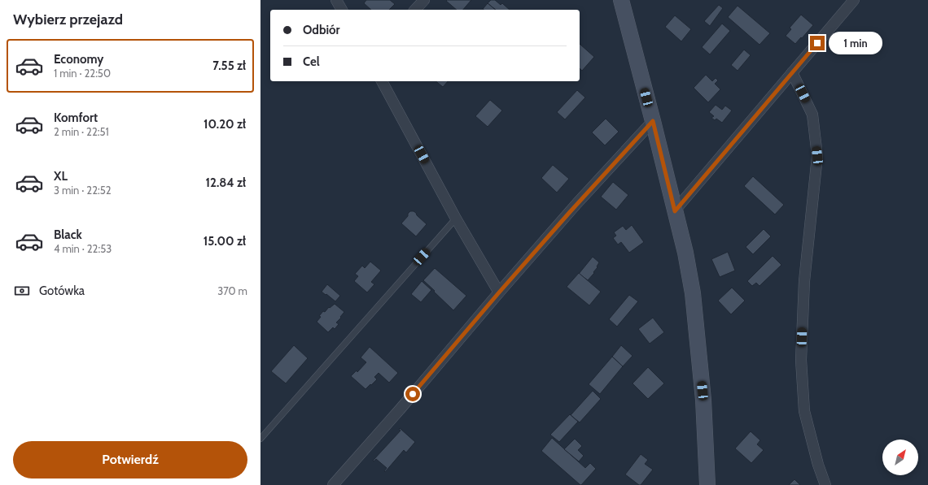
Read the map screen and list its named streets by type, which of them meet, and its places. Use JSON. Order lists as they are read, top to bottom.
{
  "north": "top right",
  "page": {
    "heading": "Wybierz przejazd",
    "banner": ["Odbiór", "Cel"],
    "bubble": "1 min",
    "list": [
      {
        "name": "Economy",
        "note": "1 min · 22:50",
        "value": "7.55 zł"
      },
      {
        "name": "Komfort",
        "note": "2 min · 22:51",
        "value": "10.20 zł"
      },
      {
        "name": "XL",
        "note": "3 min · 22:52",
        "value": "12.84 zł"
      },
      {
        "name": "Black",
        "note": "4 min · 22:53",
        "value": "15.00 zł"
      }
    ],
    "pay": ["Gotówka", "370 m"],
    "buttons": "Potwierdź"
  }
}
